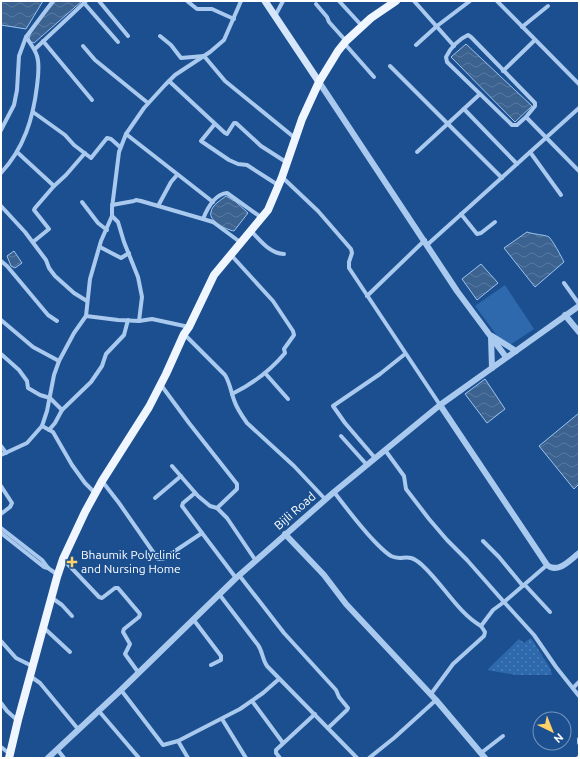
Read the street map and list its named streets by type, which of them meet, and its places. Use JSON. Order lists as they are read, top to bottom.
{
  "streets": {
    "street": ["Bijli Road"]
  },
  "places": {
    "health": ["Bhaumik Polyclinic and Nursing Home"]
  },
  "north": "bottom right"
}
